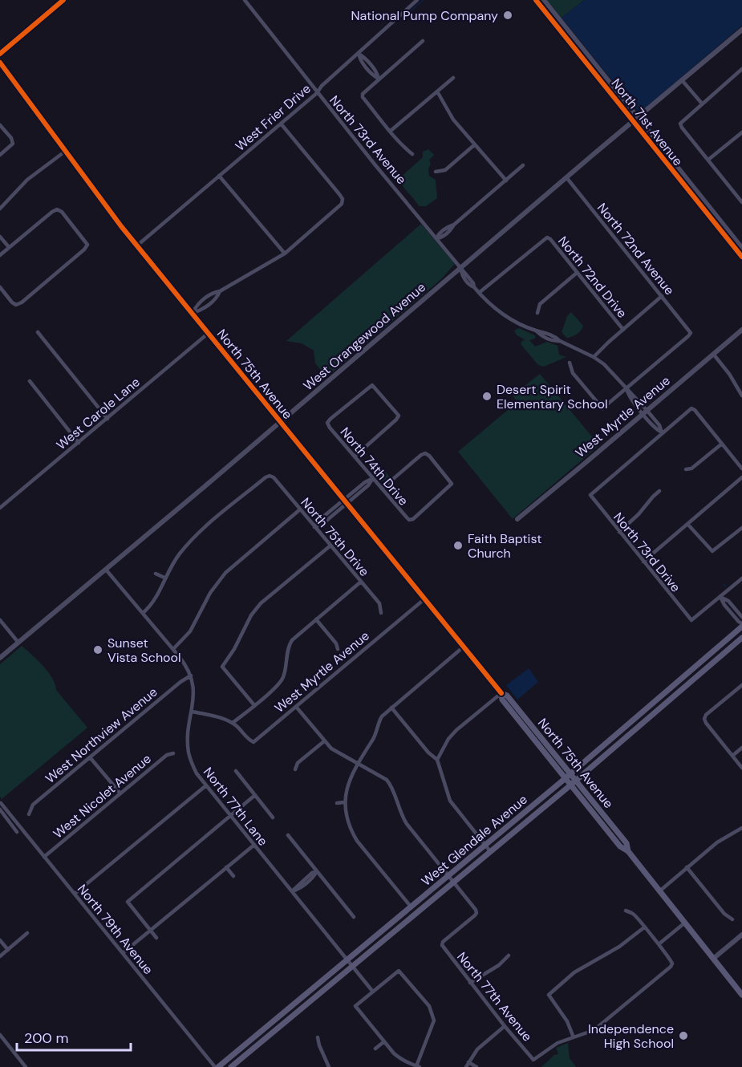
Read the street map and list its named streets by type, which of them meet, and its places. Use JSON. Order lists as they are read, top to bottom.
{
  "streets": {
    "main road": ["North 75th Avenue", "West Glendale Avenue"],
    "street": [
      "West Frier Drive",
      "North 71st Avenue",
      "North 73rd Avenue",
      "North 72nd Avenue",
      "North 72nd Drive",
      "West Orangewood Avenue",
      "West Carole Lane",
      "West Myrtle Avenue",
      "North 74th Drive",
      "North 75th Drive",
      "North 73rd Drive",
      "West Northview Avenue",
      "West Nicolet Avenue",
      "North 77th Lane",
      "North 79th Avenue",
      "North 77th Avenue"
    ]
  },
  "crossings": [
    ["West Frier Drive", "North 73rd Avenue"],
    ["West Frier Drive", "North 75th Avenue"],
    ["North 71st Avenue", "West Orangewood Avenue"],
    ["North 73rd Avenue", "North 72nd Avenue"],
    ["North 73rd Avenue", "North 72nd Drive"],
    ["North 73rd Avenue", "West Orangewood Avenue"],
    ["North 73rd Avenue", "West Myrtle Avenue"],
    ["North 73rd Avenue", "North 73rd Drive"],
    ["North 72nd Avenue", "West Orangewood Avenue"],
    ["West Orangewood Avenue", "North 75th Avenue"],
    ["West Orangewood Avenue", "North 77th Lane"],
    ["North 75th Avenue", "West Carole Lane"],
    ["North 75th Avenue", "West Myrtle Avenue"],
    ["North 75th Avenue", "West Glendale Avenue"],
    ["West Northview Avenue", "North 77th Lane"],
    ["West Nicolet Avenue", "North 79th Avenue"],
    ["North 77th Lane", "West Glendale Avenue"],
    ["West Glendale Avenue", "North 79th Avenue"],
    ["West Glendale Avenue", "North 77th Avenue"]
  ],
  "places": [
    "National Pump Company",
    "Desert Spirit Elementary School",
    "Faith Baptist Church",
    "Sunset Vista School",
    "Independence High School"
  ],
  "scale_bar": "200 m"
}
